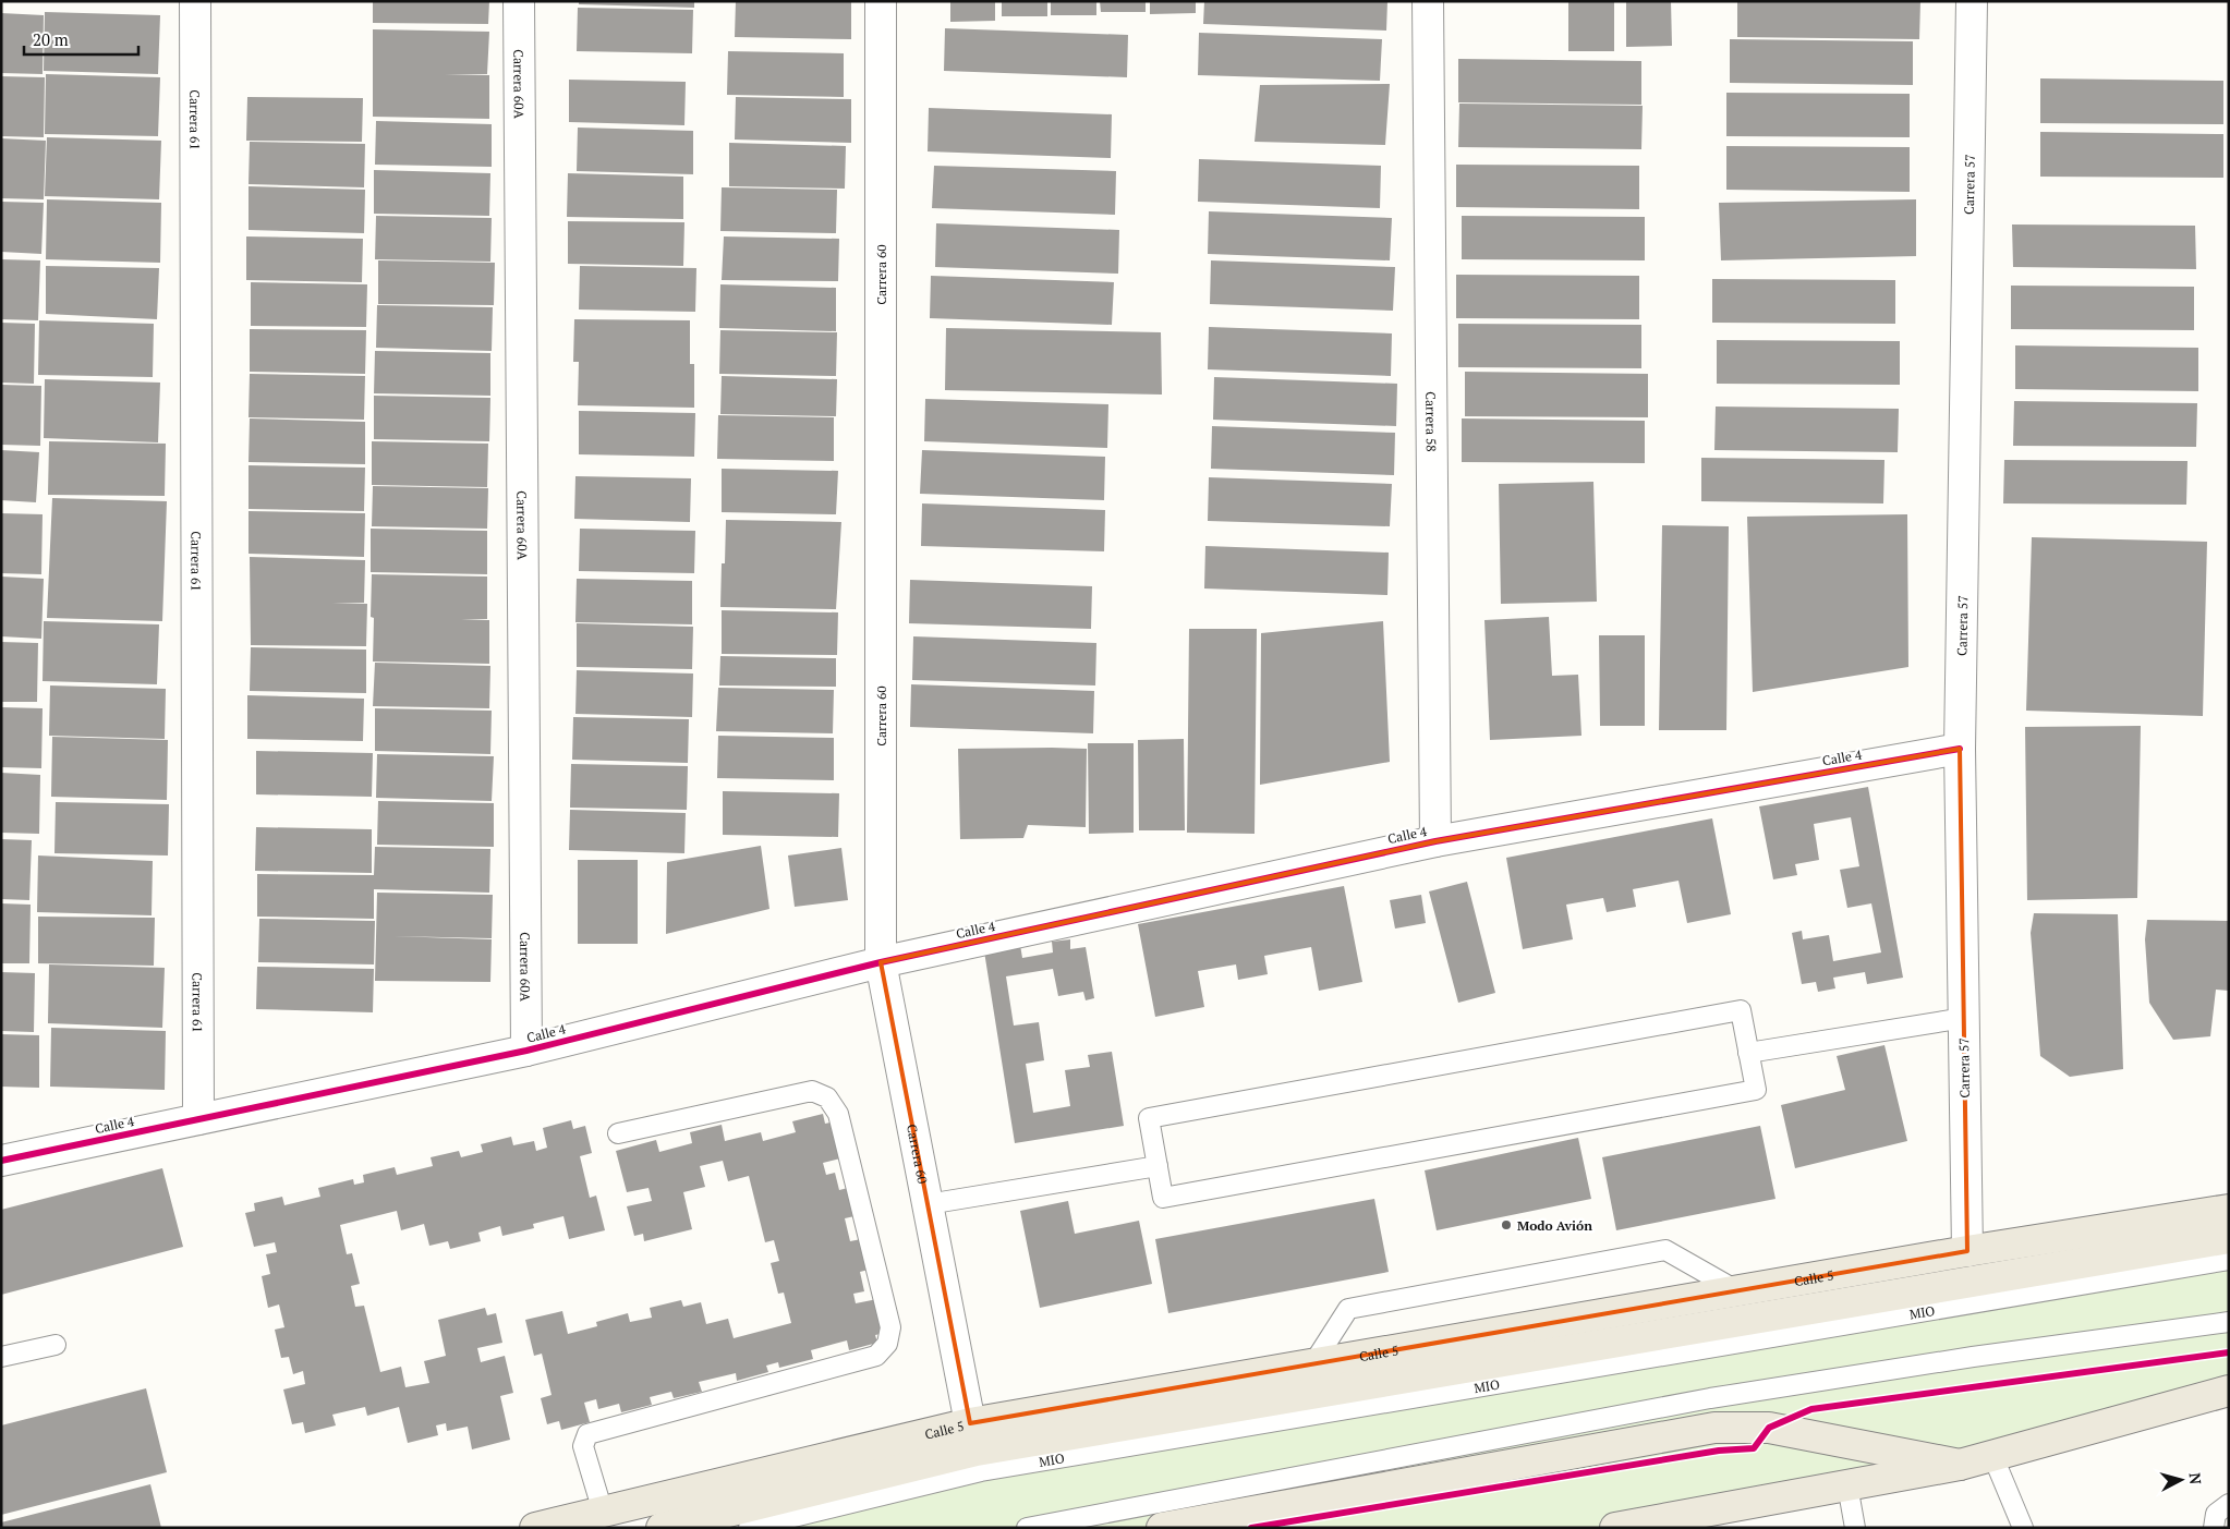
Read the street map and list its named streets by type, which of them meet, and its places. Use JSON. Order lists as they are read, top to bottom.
{
  "streets": {
    "main road": ["Calle 5"],
    "street": [
      "Carrera 60A",
      "Carrera 61",
      "Carrera 57",
      "Carrera 60",
      "Carrera 58",
      "Calle 4"
    ],
    "lane": ["MIO"]
  },
  "crossings": [
    ["Carrera 60A", "Calle 4"],
    ["Carrera 61", "Calle 4"],
    ["Carrera 57", "Calle 4"],
    ["Carrera 57", "Calle 5"],
    ["Carrera 60", "Calle 4"],
    ["Carrera 60", "Calle 5"],
    ["Carrera 58", "Calle 4"]
  ],
  "places": ["Modo Avión"],
  "scale_bar": "20 m",
  "north": "right"
}
